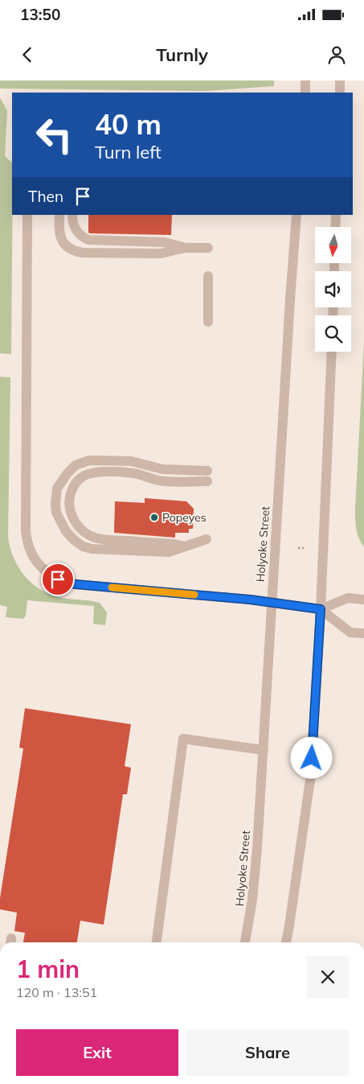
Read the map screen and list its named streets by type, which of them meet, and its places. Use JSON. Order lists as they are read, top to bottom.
{
  "streets": {
    "street": ["Holyoke Street"]
  },
  "places": ["Popeyes"],
  "north": "bottom",
  "page": {
    "status": "13:50",
    "header": "Turnly",
    "turn": ["40 m", "Turn left"],
    "then": "Then",
    "heading": ["1 min", "120 m · 13:51"],
    "buttons": ["Exit", "Share"]
  }
}
